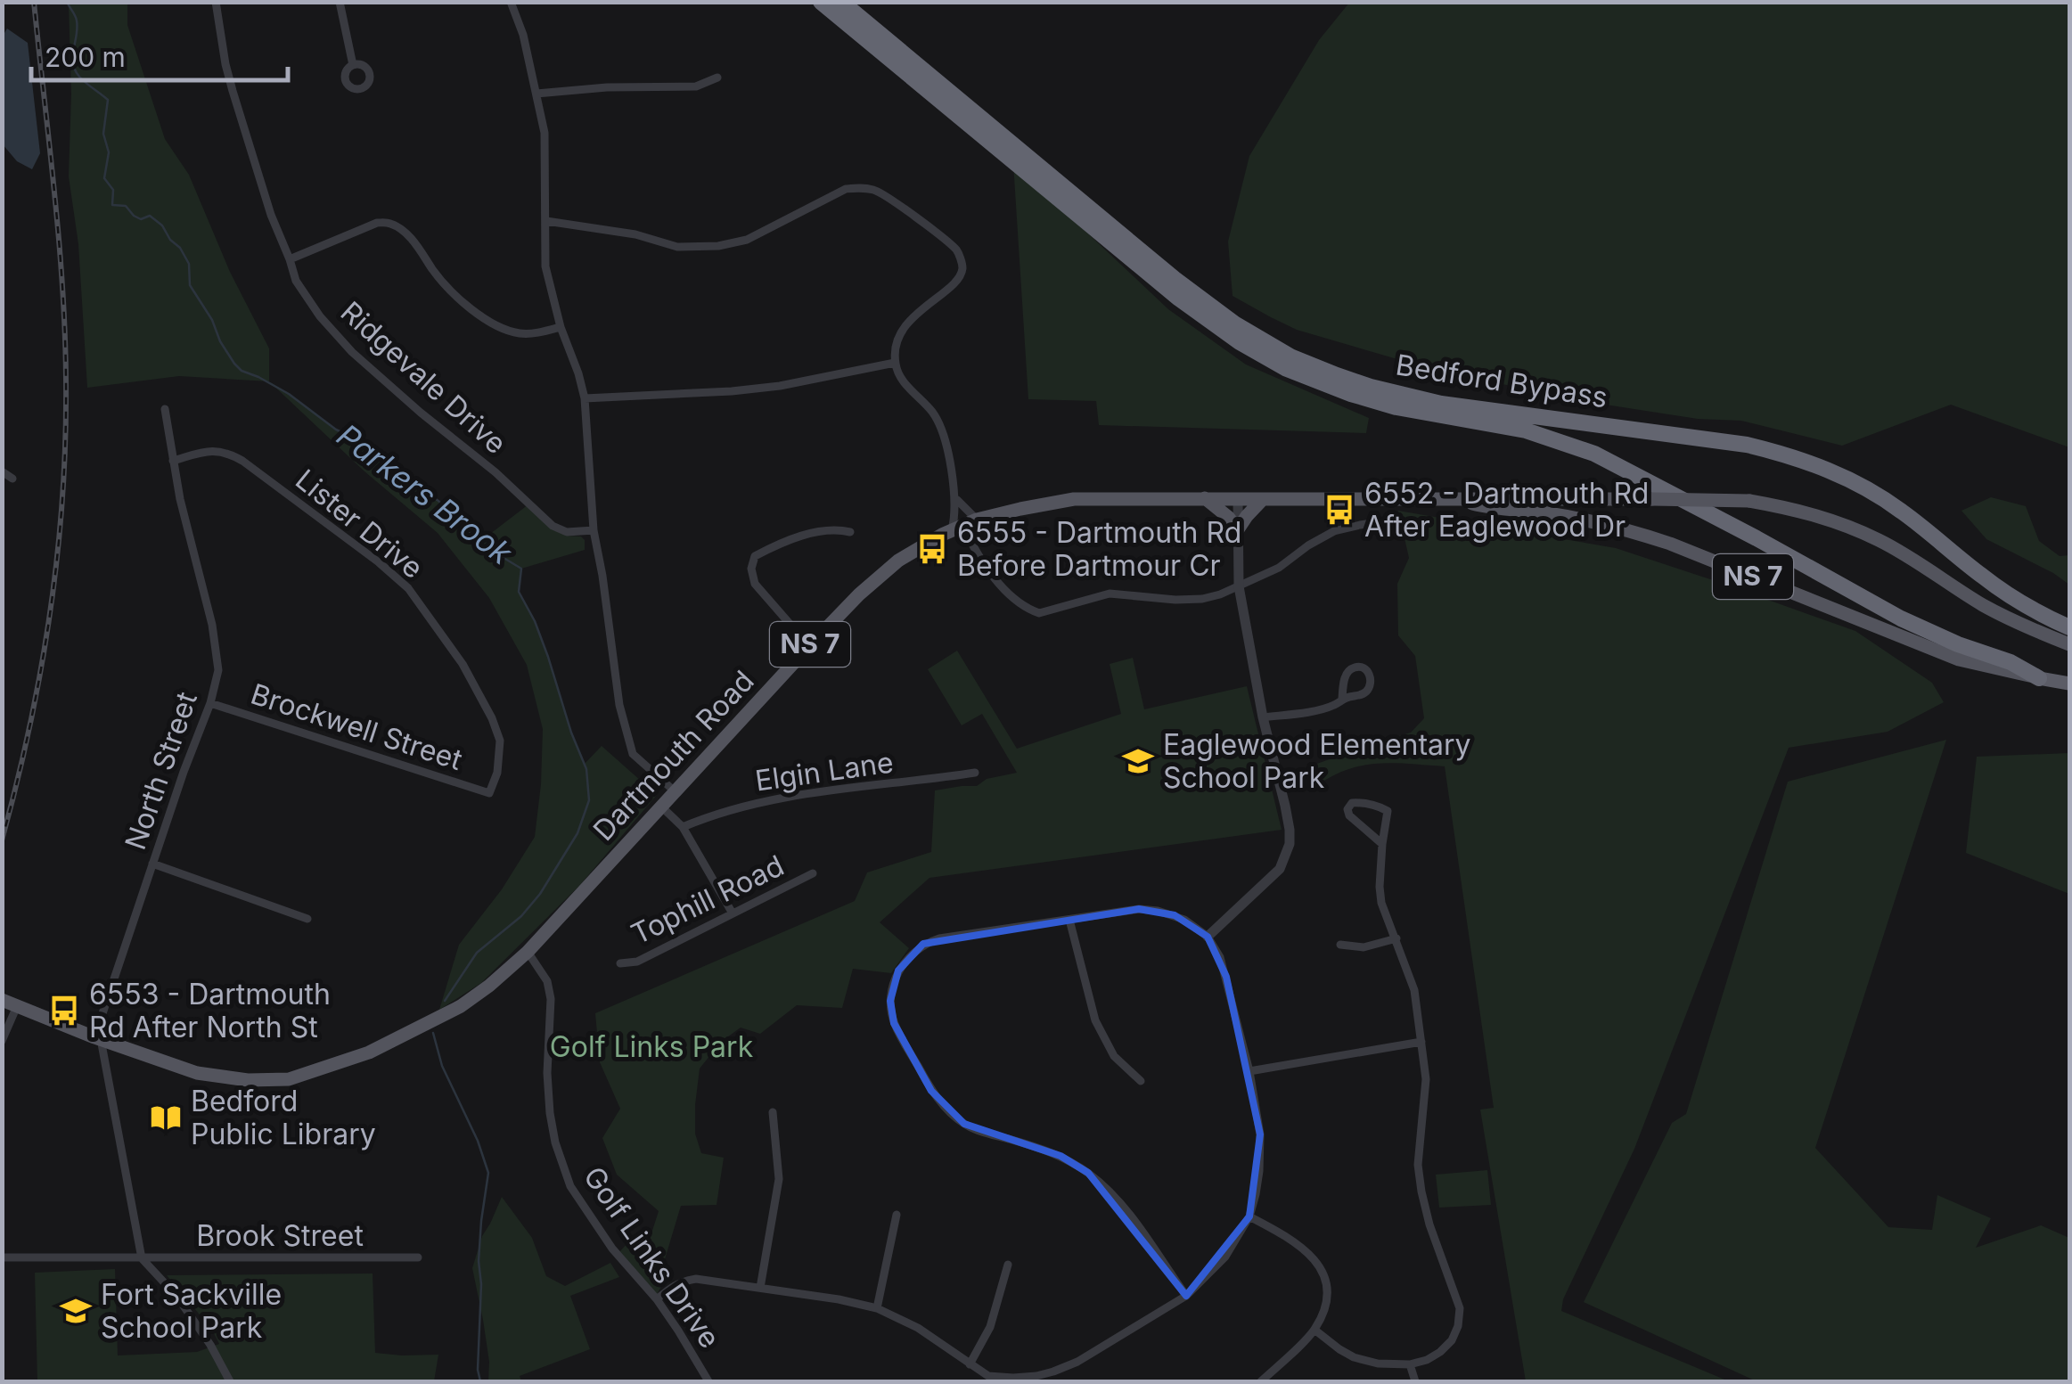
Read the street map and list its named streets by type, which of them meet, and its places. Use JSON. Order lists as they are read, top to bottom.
{
  "streets": {
    "highway": ["Bedford Bypass", "NS 7"],
    "main road": ["Dartmouth Road"],
    "street": [
      "Ridgevale Drive",
      "Lister Drive",
      "Brockwell Street",
      "North Street",
      "Elgin Lane",
      "Tophill Road",
      "Brook Street",
      "Golf Links Drive"
    ]
  },
  "crossings": [
    ["Bedford Bypass", "NS 7"],
    ["Bedford Bypass", "Dartmouth Road"],
    ["Lister Drive", "Brockwell Street"],
    ["Lister Drive", "North Street"],
    ["NS 7", "Dartmouth Road"],
    ["Brockwell Street", "North Street"],
    ["Dartmouth Road", "North Street"],
    ["Dartmouth Road", "Golf Links Drive"]
  ],
  "water": ["Parkers Brook"],
  "parks": ["Golf Links Park"],
  "places": {
    "bus stop": ["6552 - Dartmouth Rd After Eaglewood Dr", "6555 - Dartmouth Rd Before Dartmour Cr", "6553 - Dartmouth Rd After North St"],
    "school or university": ["Eaglewood Elementary School Park", "Fort Sackville School Park"],
    "library": ["Bedford Public Library"]
  },
  "scale_bar": "200 m"
}
